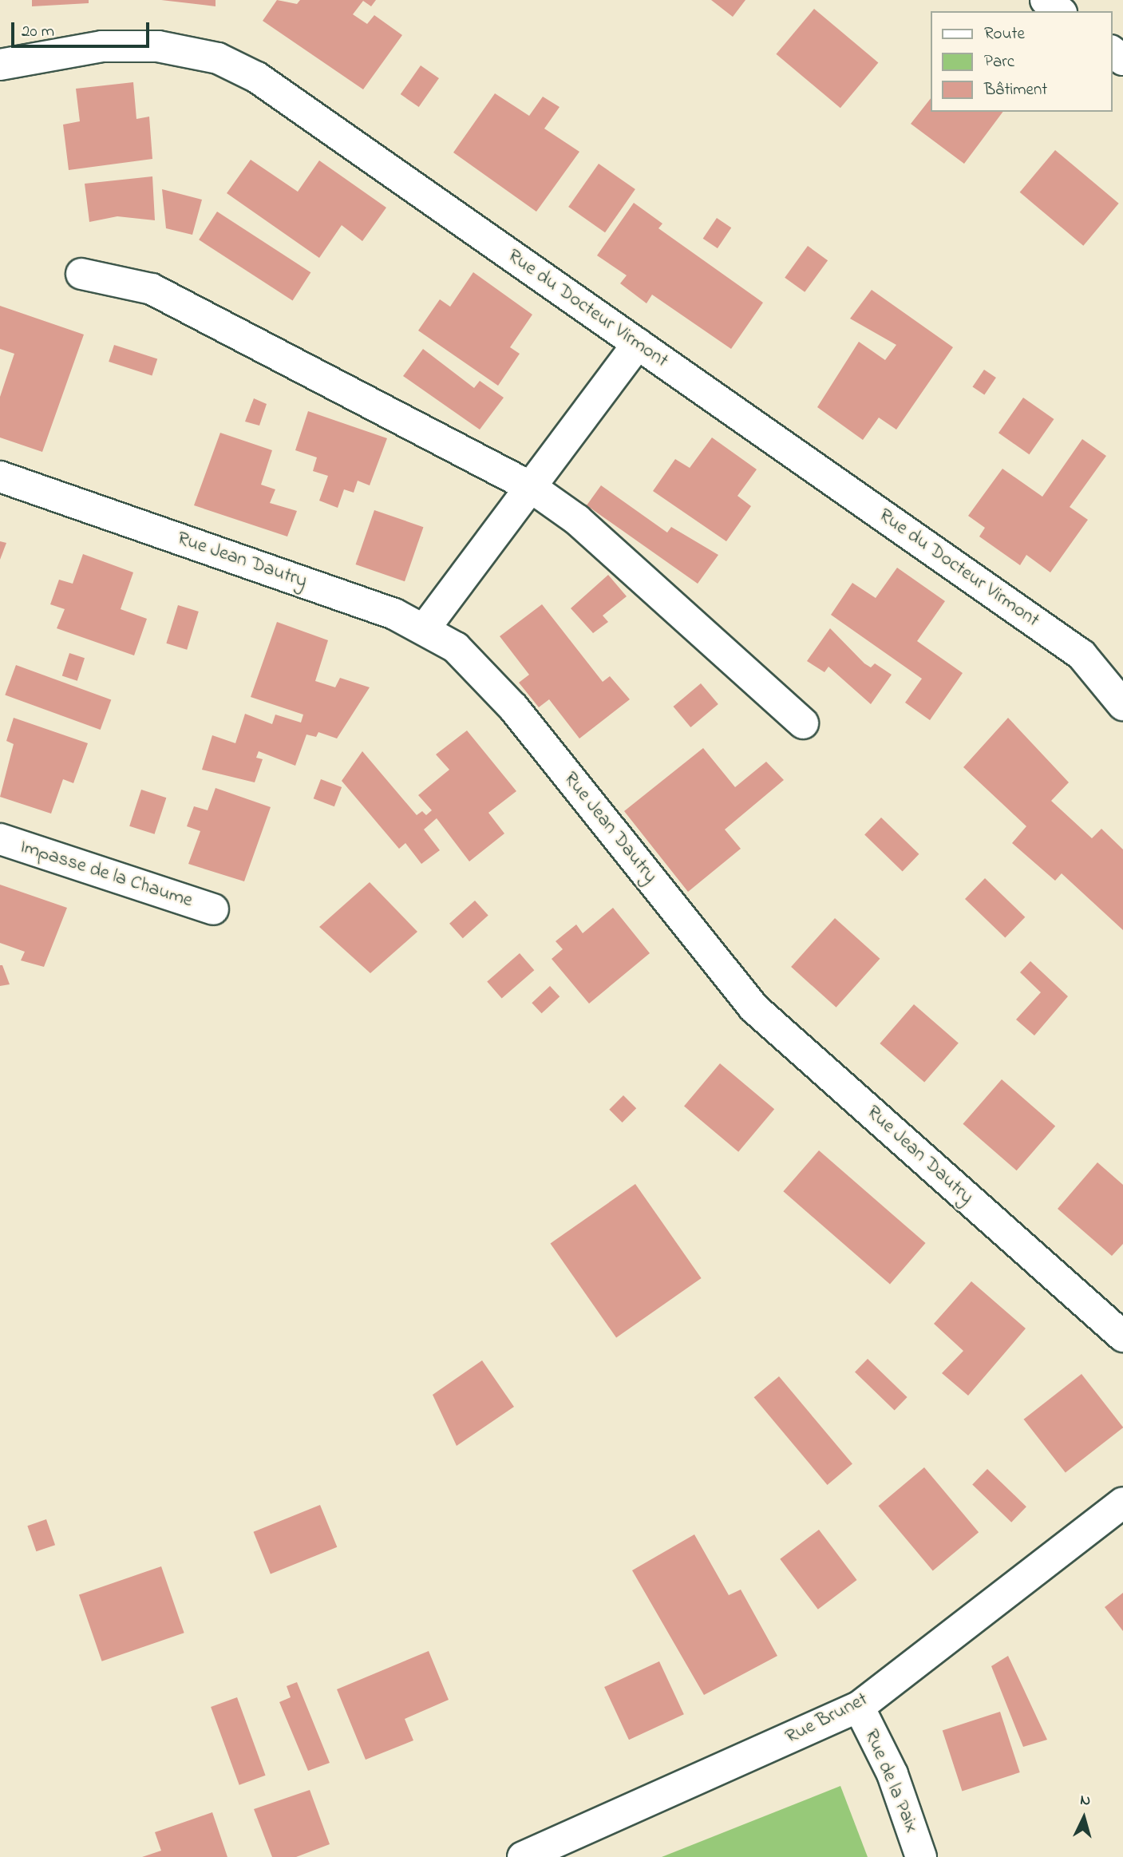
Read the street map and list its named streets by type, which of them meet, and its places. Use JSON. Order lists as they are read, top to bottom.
{
  "streets": {
    "street": [
      "Rue du Docteur Virmont",
      "Rue Jean Dautry",
      "Impasse de la Chaume",
      "Rue Brunet",
      "Rue de la Paix"
    ]
  },
  "crossings": [
    ["Rue Brunet", "Rue de la Paix"]
  ],
  "legend": ["Route", "Parc", "Bâtiment"],
  "scale_bar": "20 m",
  "north": "top"
}
